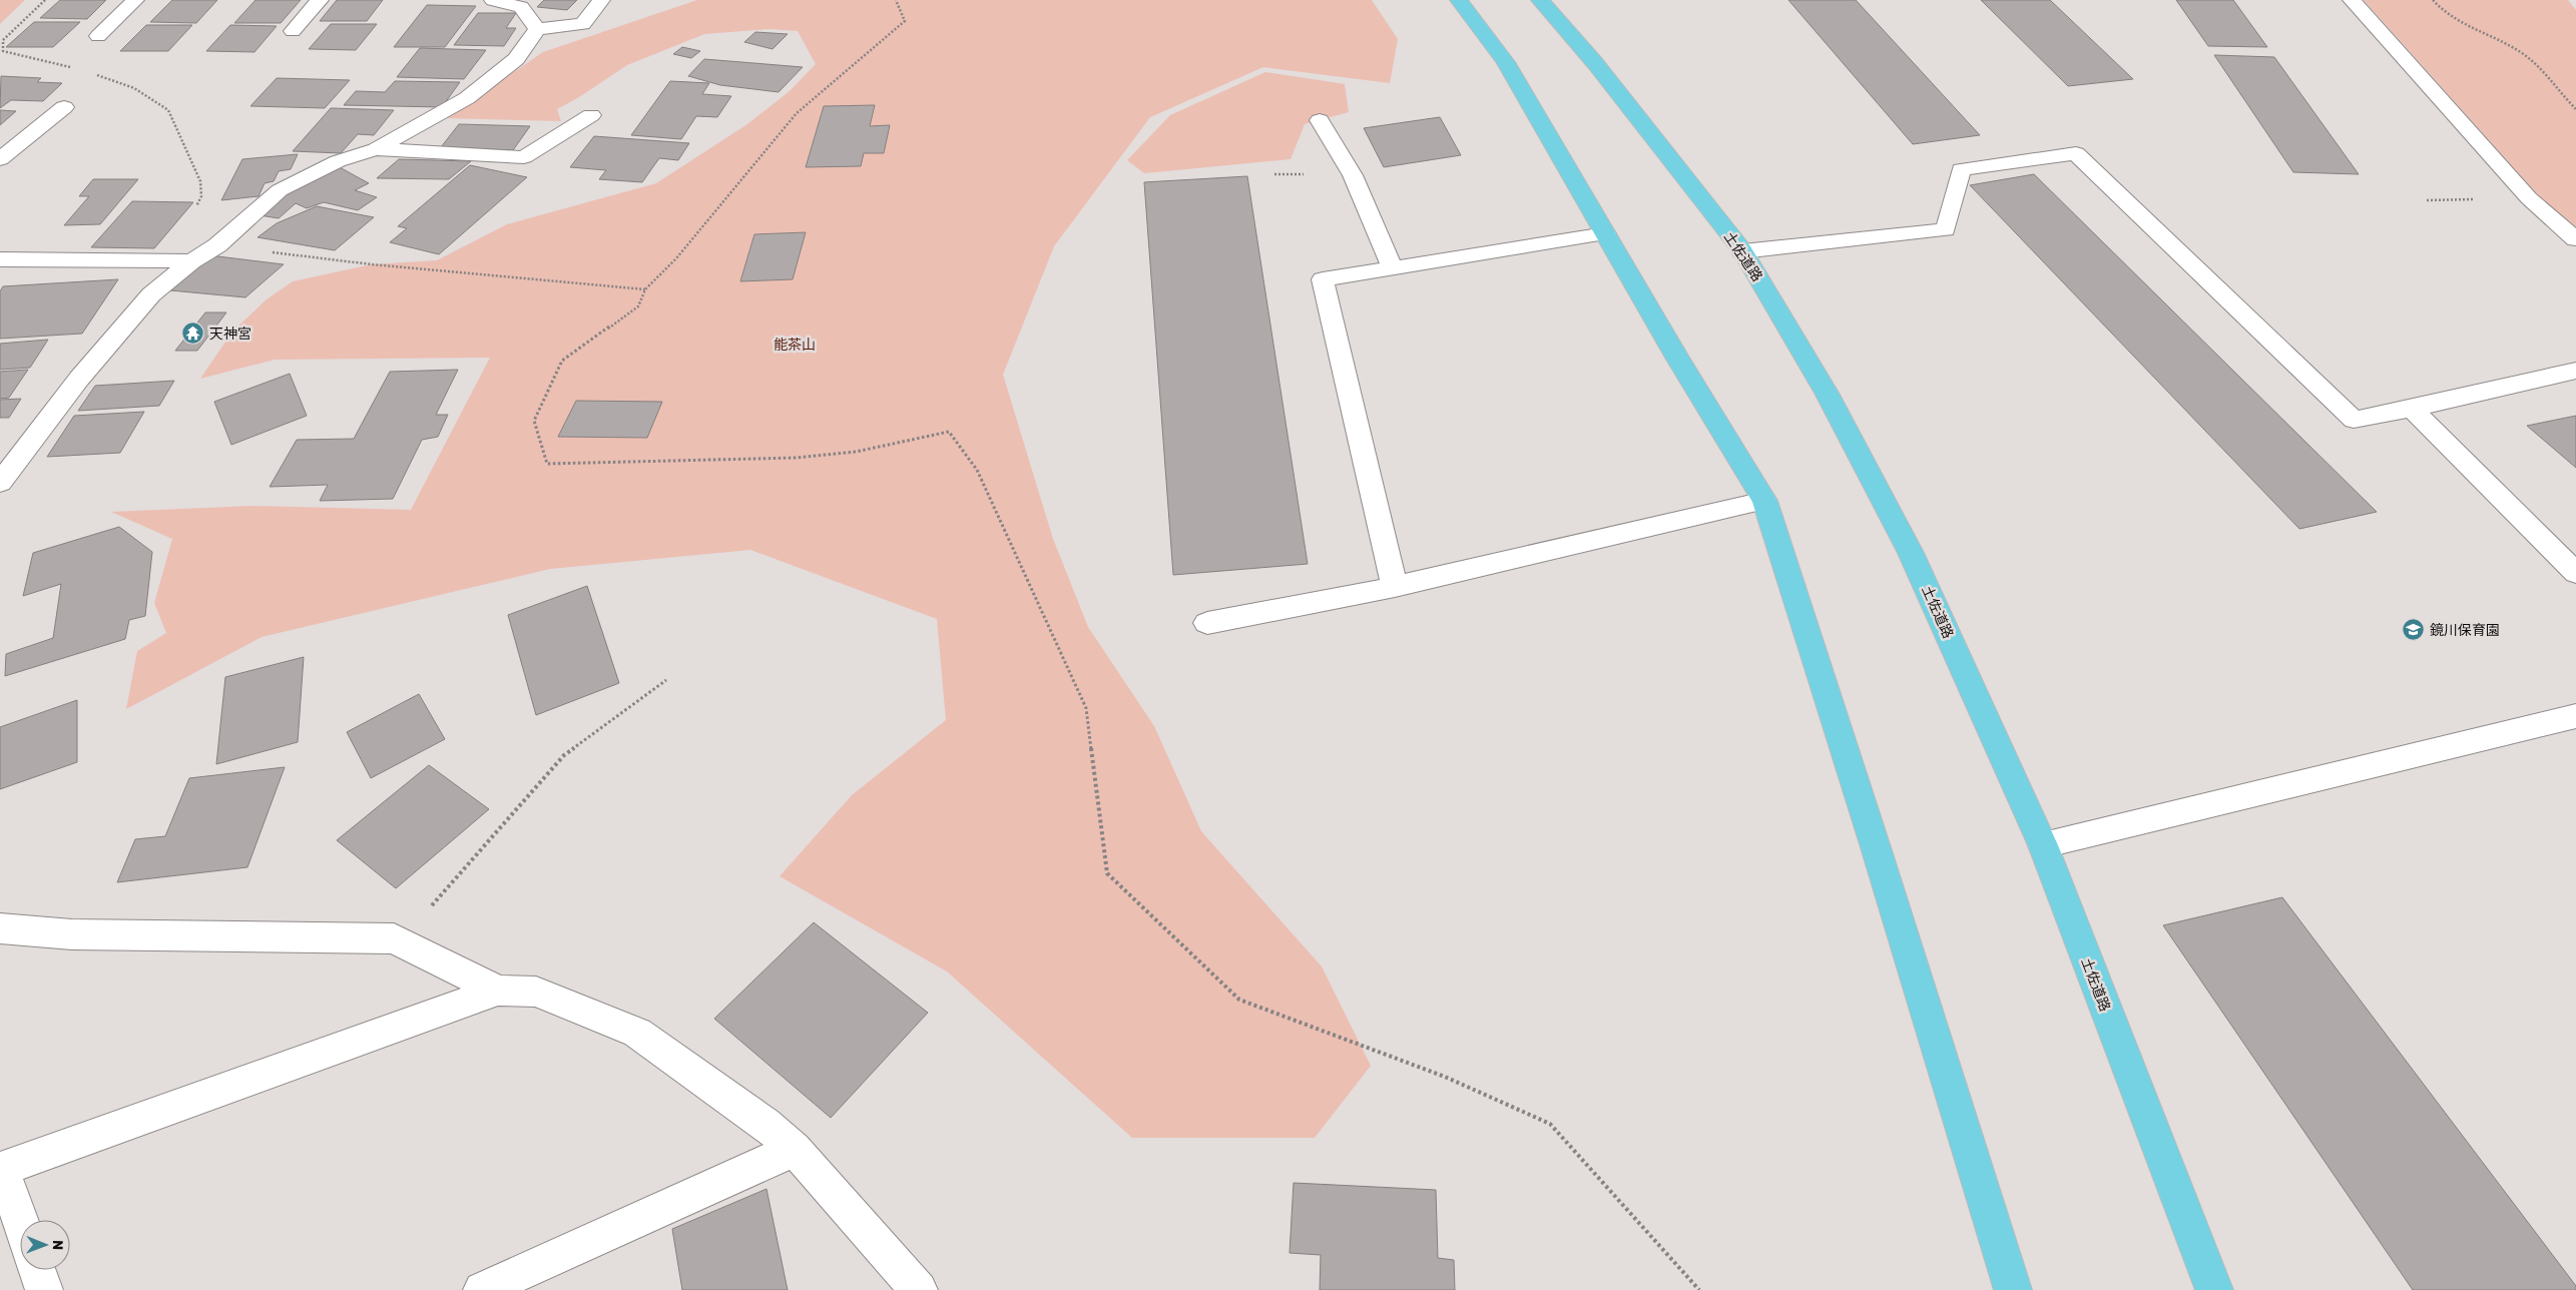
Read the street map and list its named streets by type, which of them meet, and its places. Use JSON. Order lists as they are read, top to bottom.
{
  "streets": {
    "highway": ["土佐道路"]
  },
  "parks": ["能茶山"],
  "places": {
    "temple": ["天神宮"],
    "school or university": ["鏡川保育園"]
  },
  "north": "right"
}
